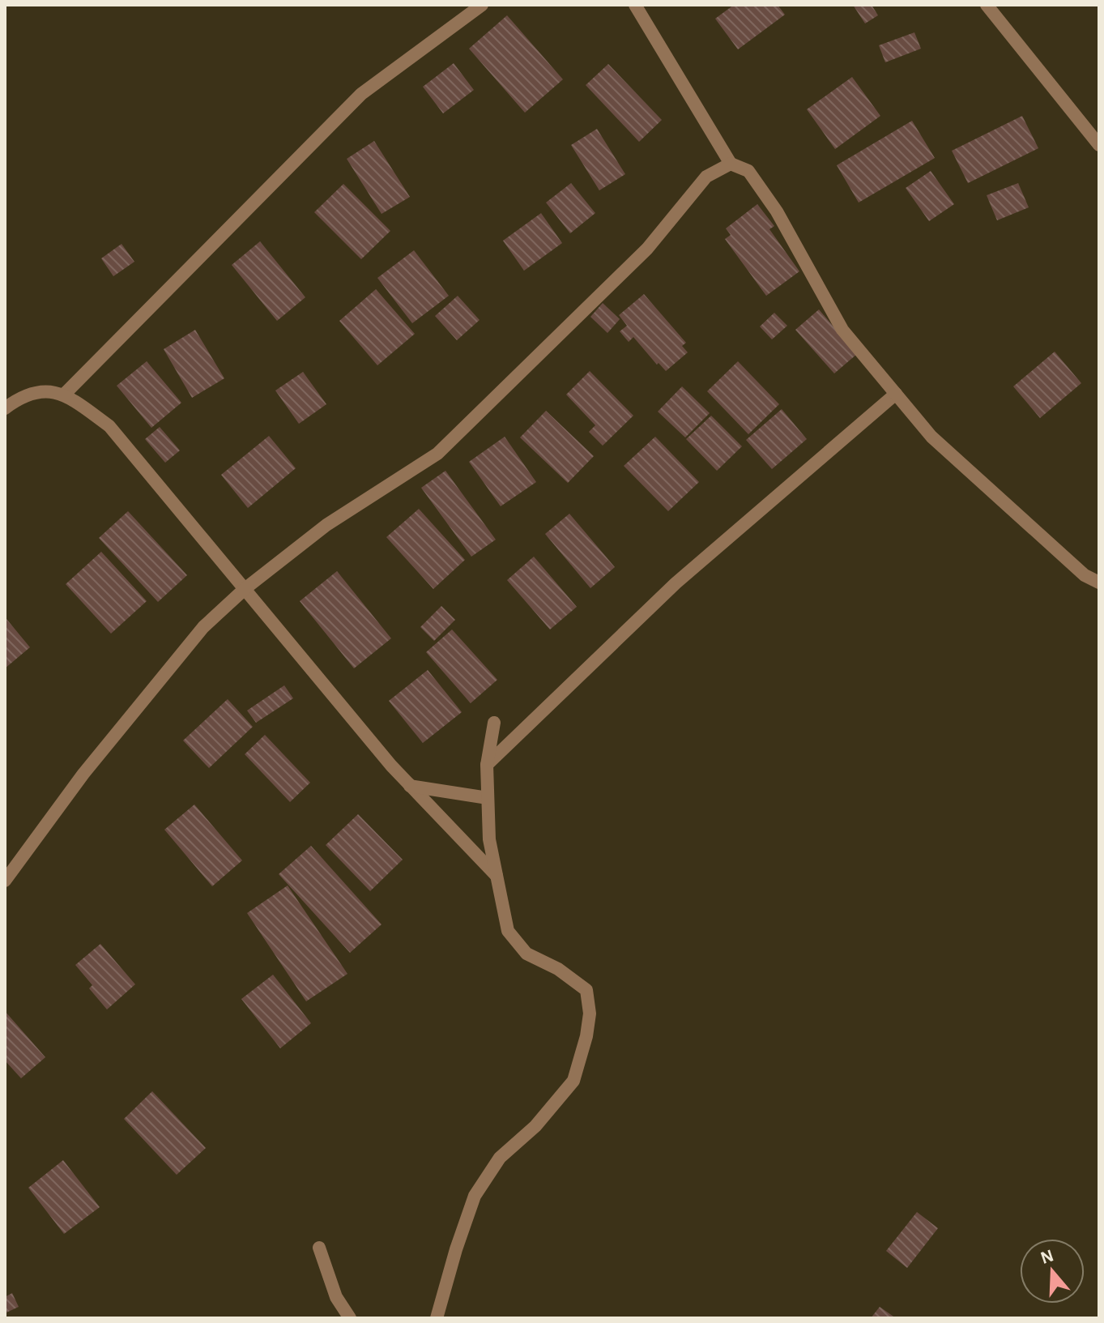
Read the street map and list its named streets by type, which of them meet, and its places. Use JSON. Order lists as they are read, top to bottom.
{
  "north": "top"
}
